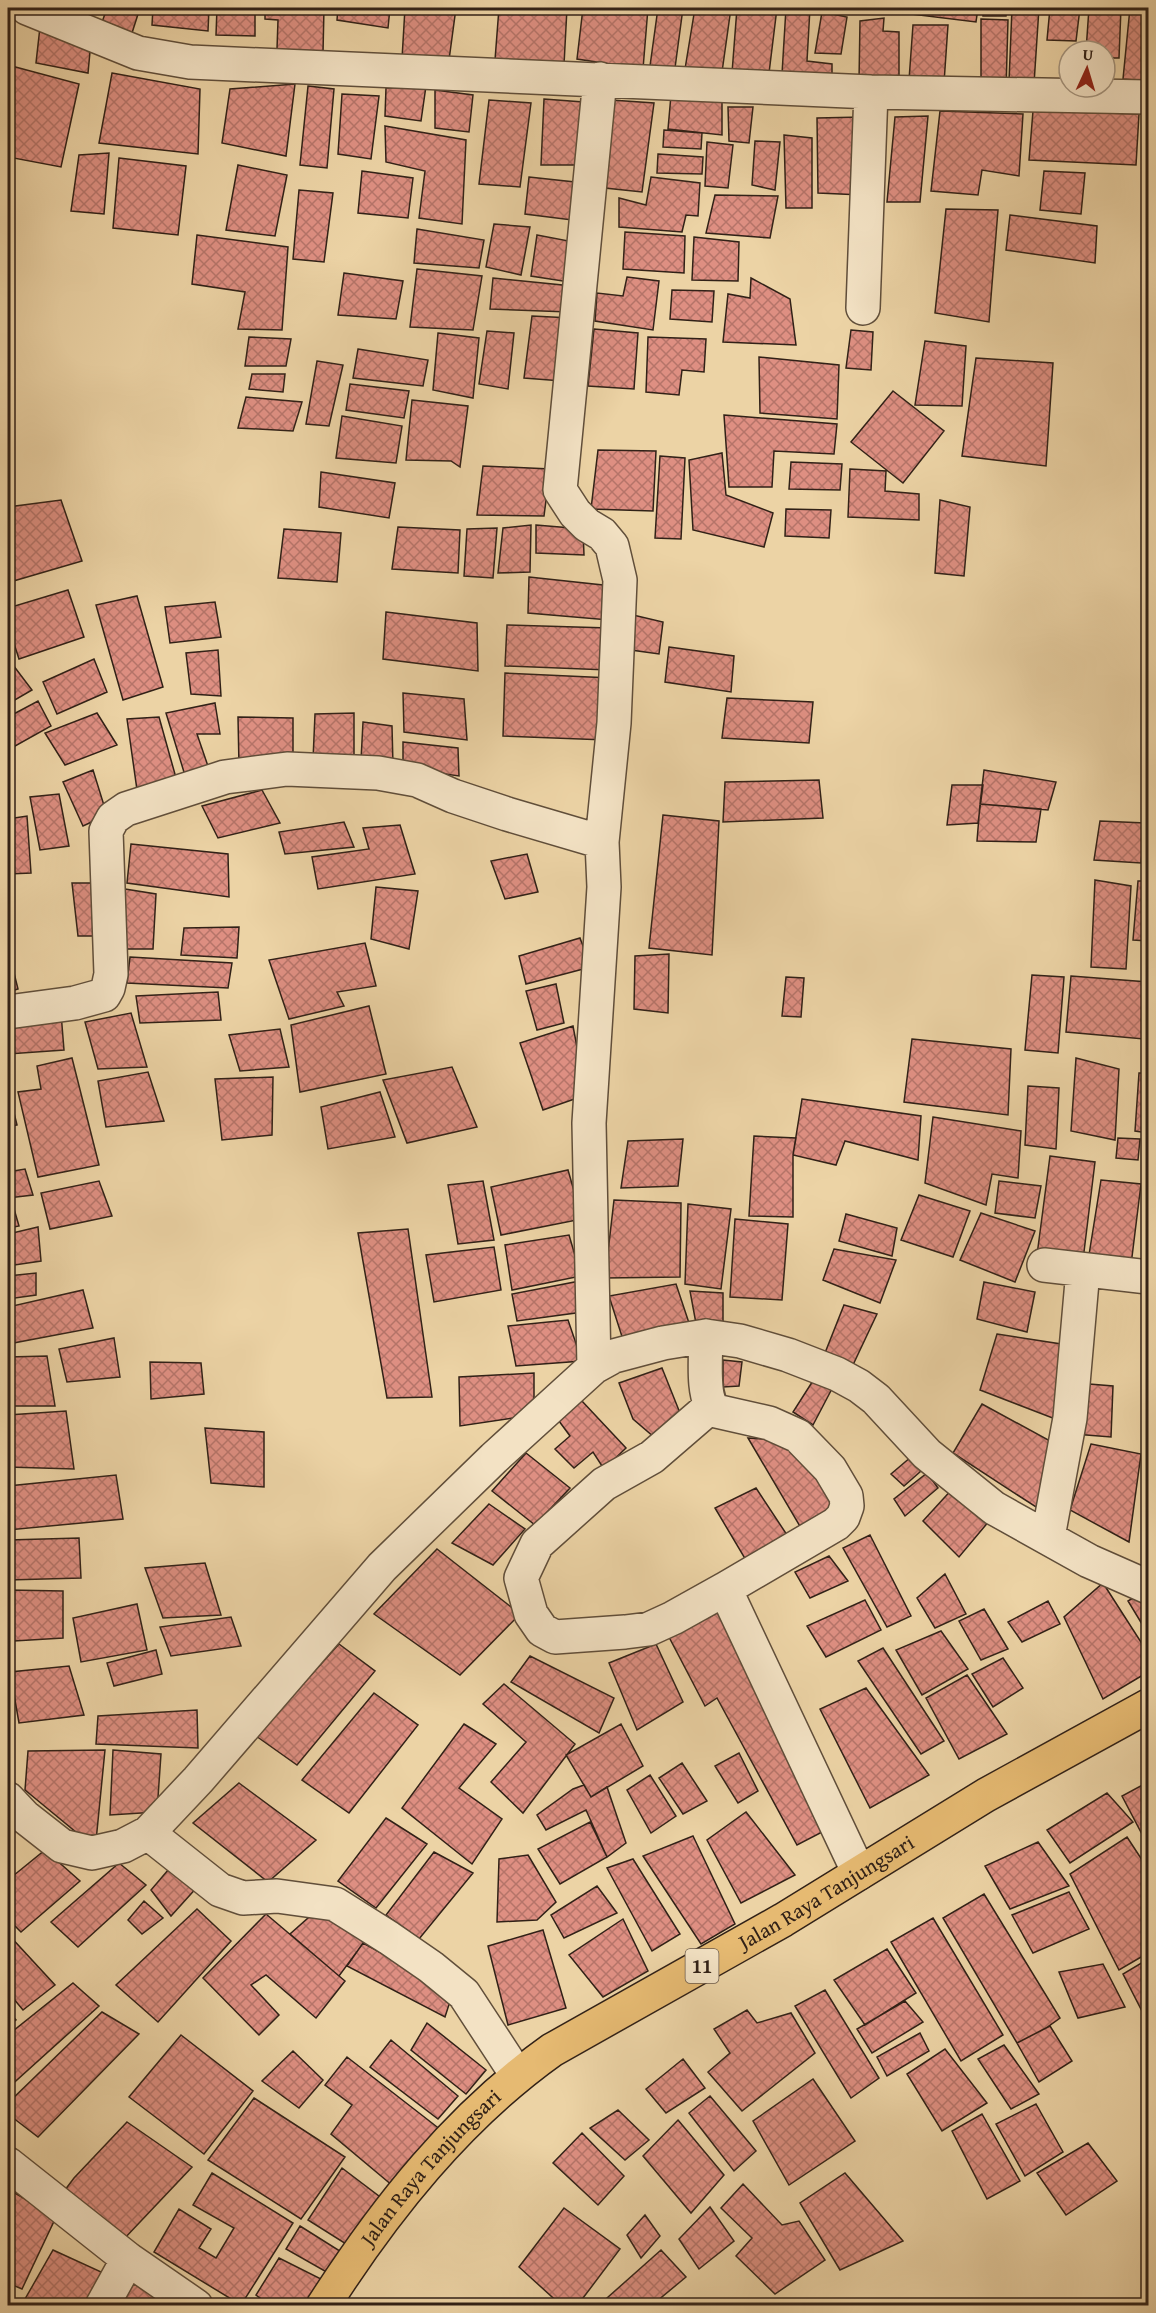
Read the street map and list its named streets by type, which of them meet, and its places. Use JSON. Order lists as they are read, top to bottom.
{
  "streets": {
    "highway": ["Jalan Raya Tanjungsari", "11"]
  },
  "north": "top"
}
